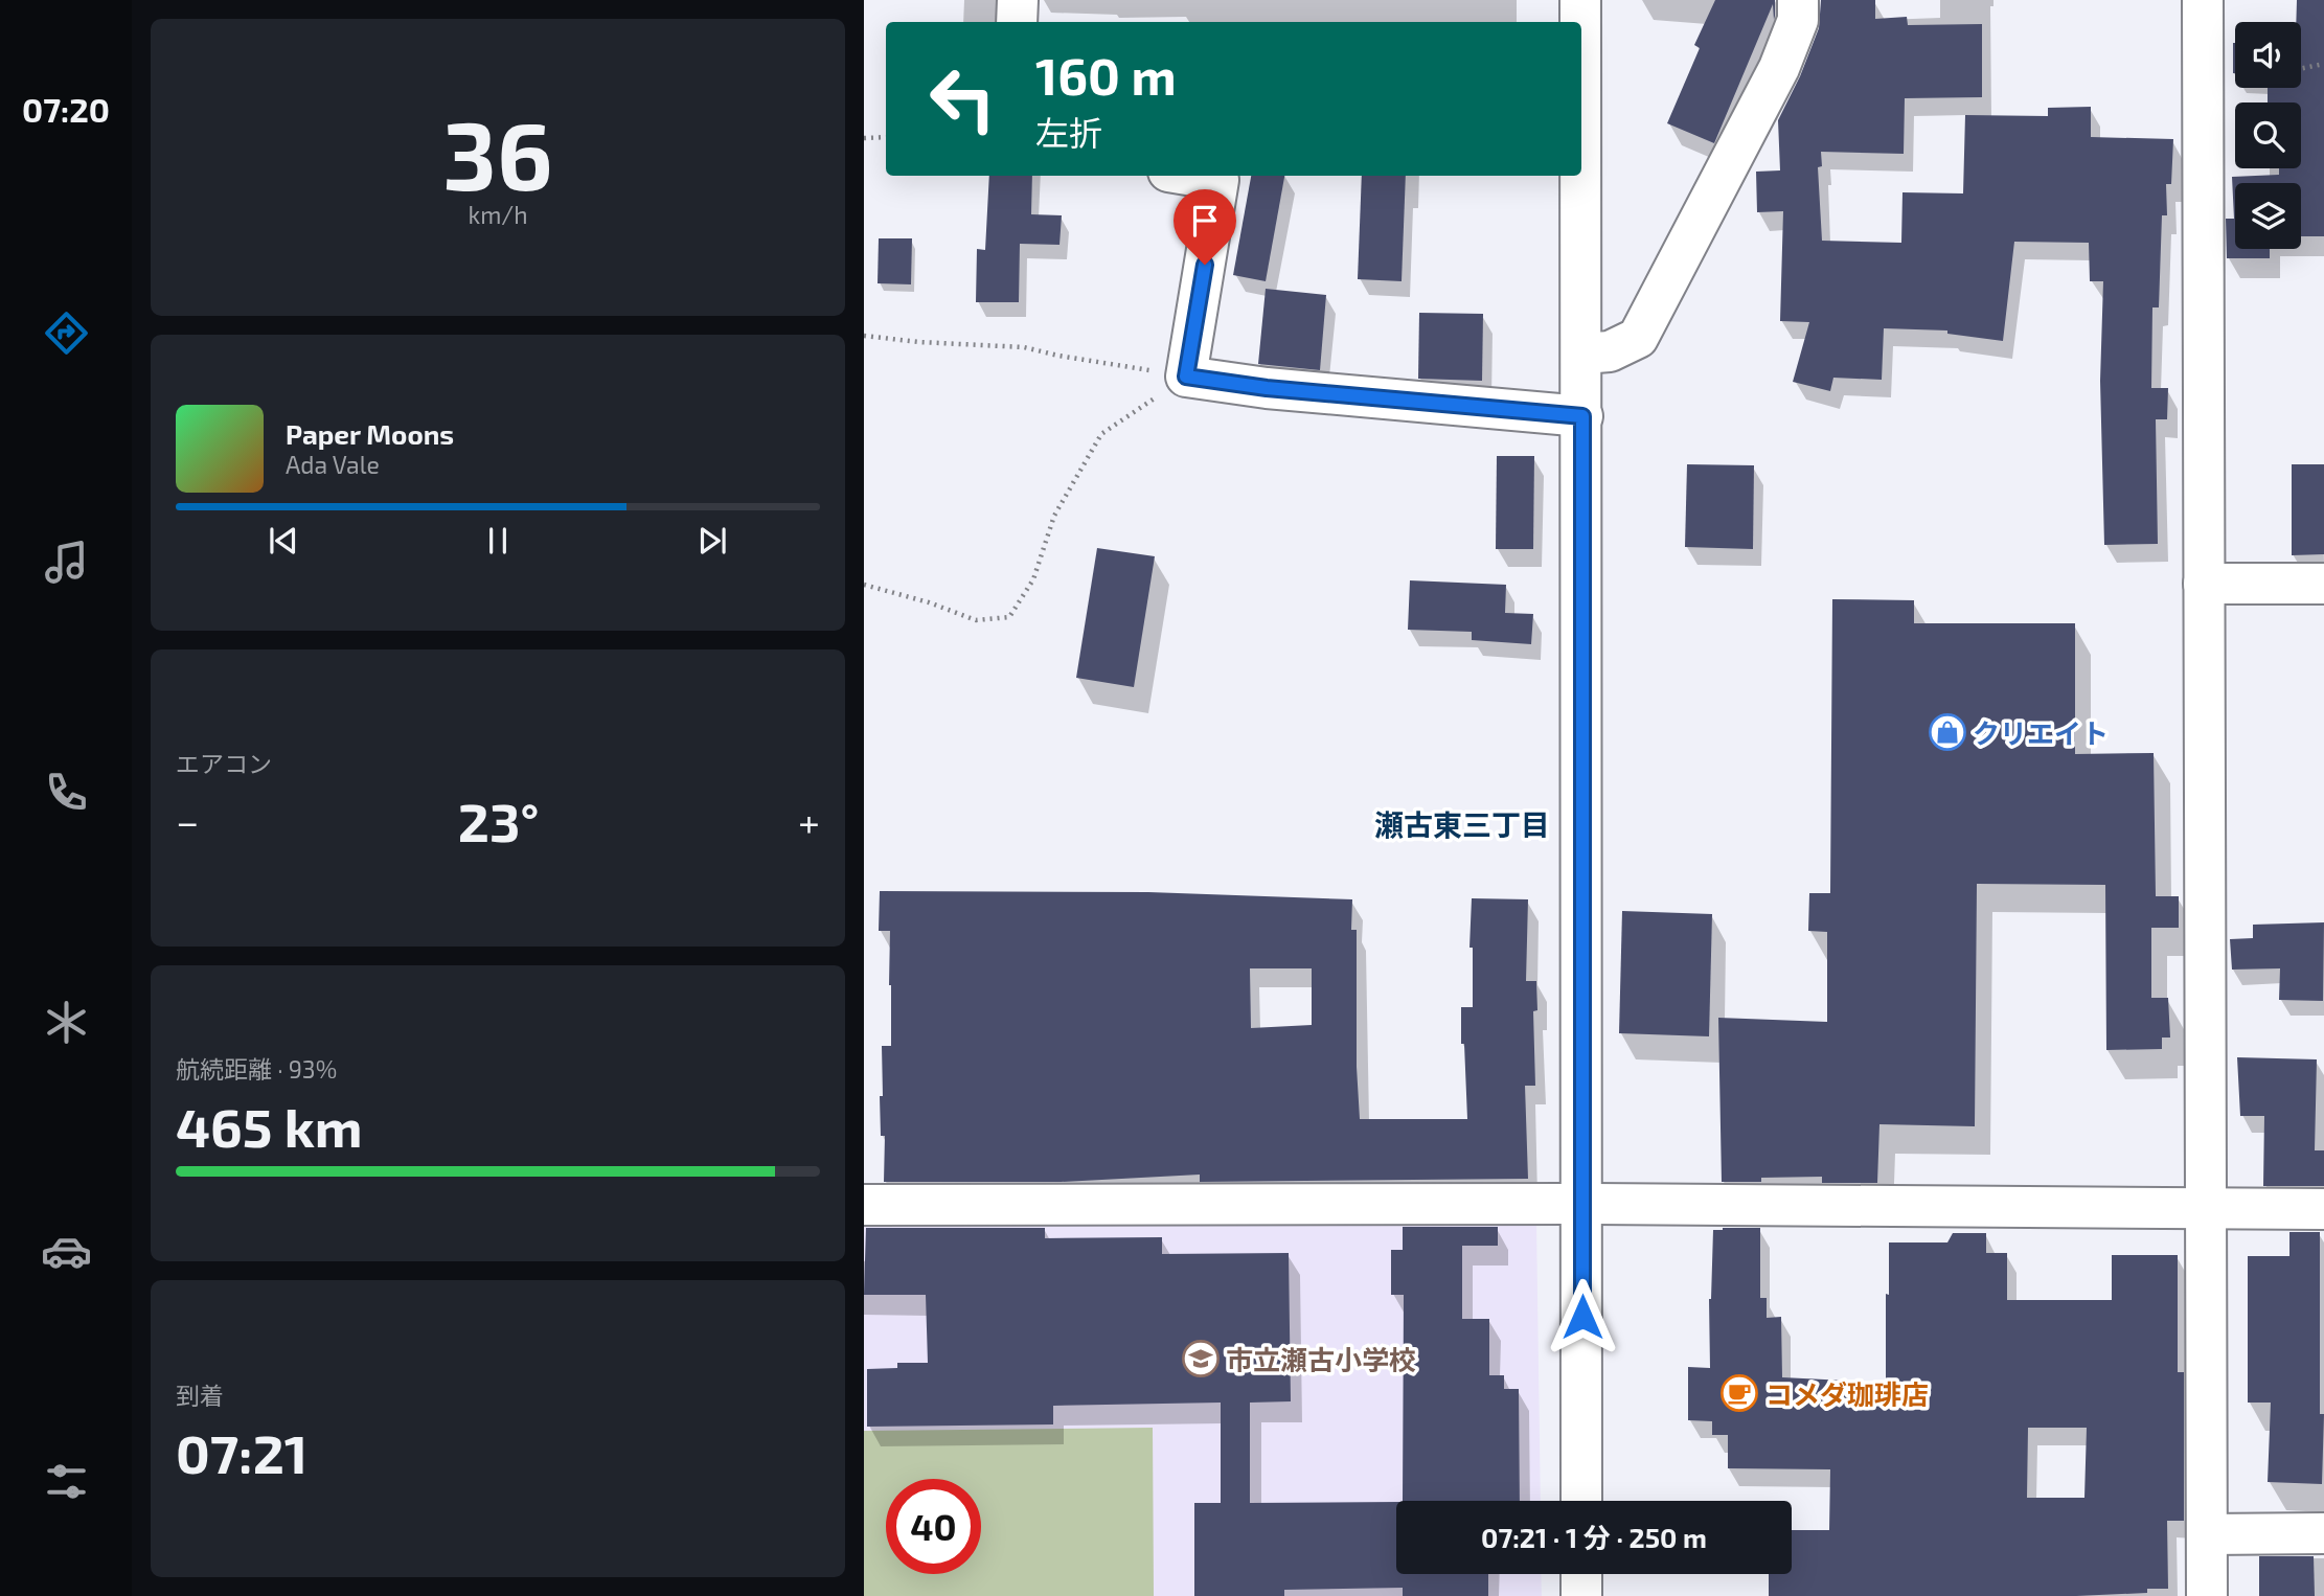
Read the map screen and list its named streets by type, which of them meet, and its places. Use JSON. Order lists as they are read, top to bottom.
{
  "districts": ["瀬古東三丁目"],
  "places": {
    "shop": ["クリエイト"],
    "school or university": ["市立瀬古小学校"],
    "cafe": ["コメダ珈琲店"]
  },
  "page": {
    "tabs": "07:20",
    "tile": [
      ["36", "km/h"],
      "エアコン",
      ["航続距離 · 93%", "465 km"],
      ["到着", "07:21"]
    ],
    "turn": ["160 m", "左折"],
    "song": ["Paper Moons", "Ada Vale"],
    "heat": ["−", "23°", "+"],
    "limit": "40",
    "trip": "07:21 · 1 分 · 250 m"
  }
}
